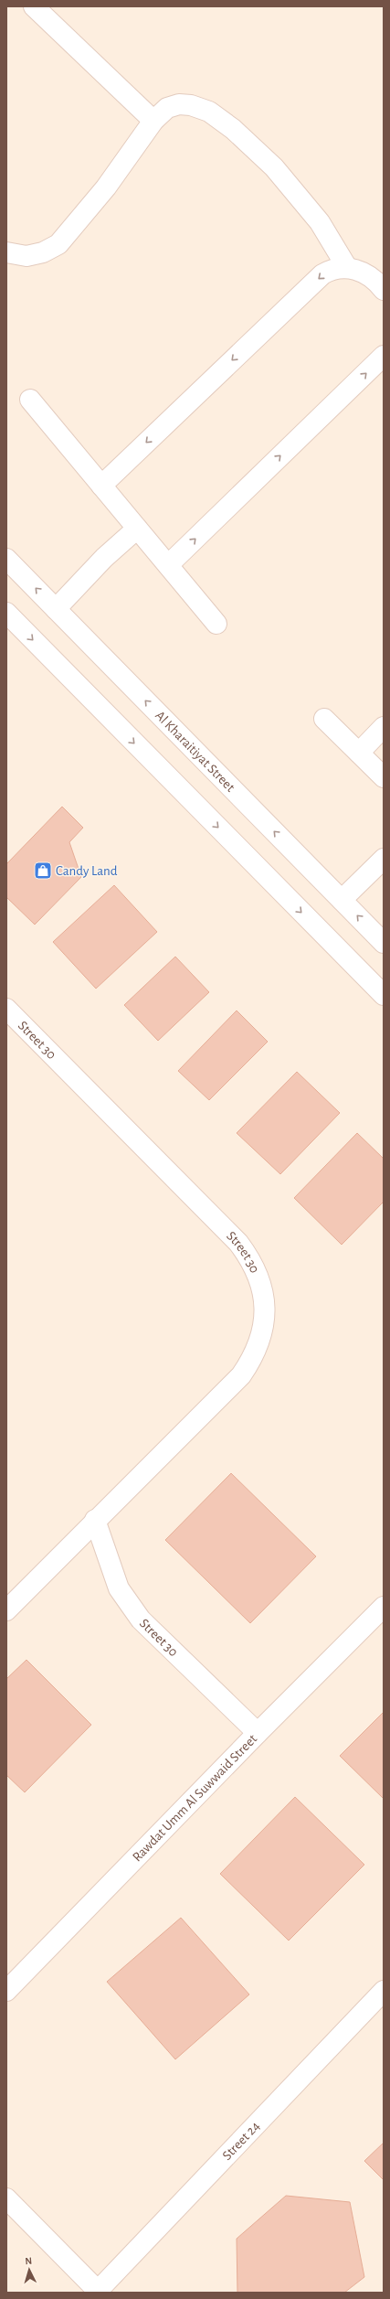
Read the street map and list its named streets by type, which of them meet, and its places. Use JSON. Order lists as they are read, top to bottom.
{
  "streets": {
    "street": [
      "Al Kharaitiyat Street",
      "Street 30",
      "Rawdat Umm Al Suwwaid Street",
      "Street 24"
    ]
  },
  "crossings": [
    ["Street 30", "Rawdat Umm Al Suwwaid Street"]
  ],
  "places": {
    "shop": ["Candy Land"]
  },
  "north": "top"
}
